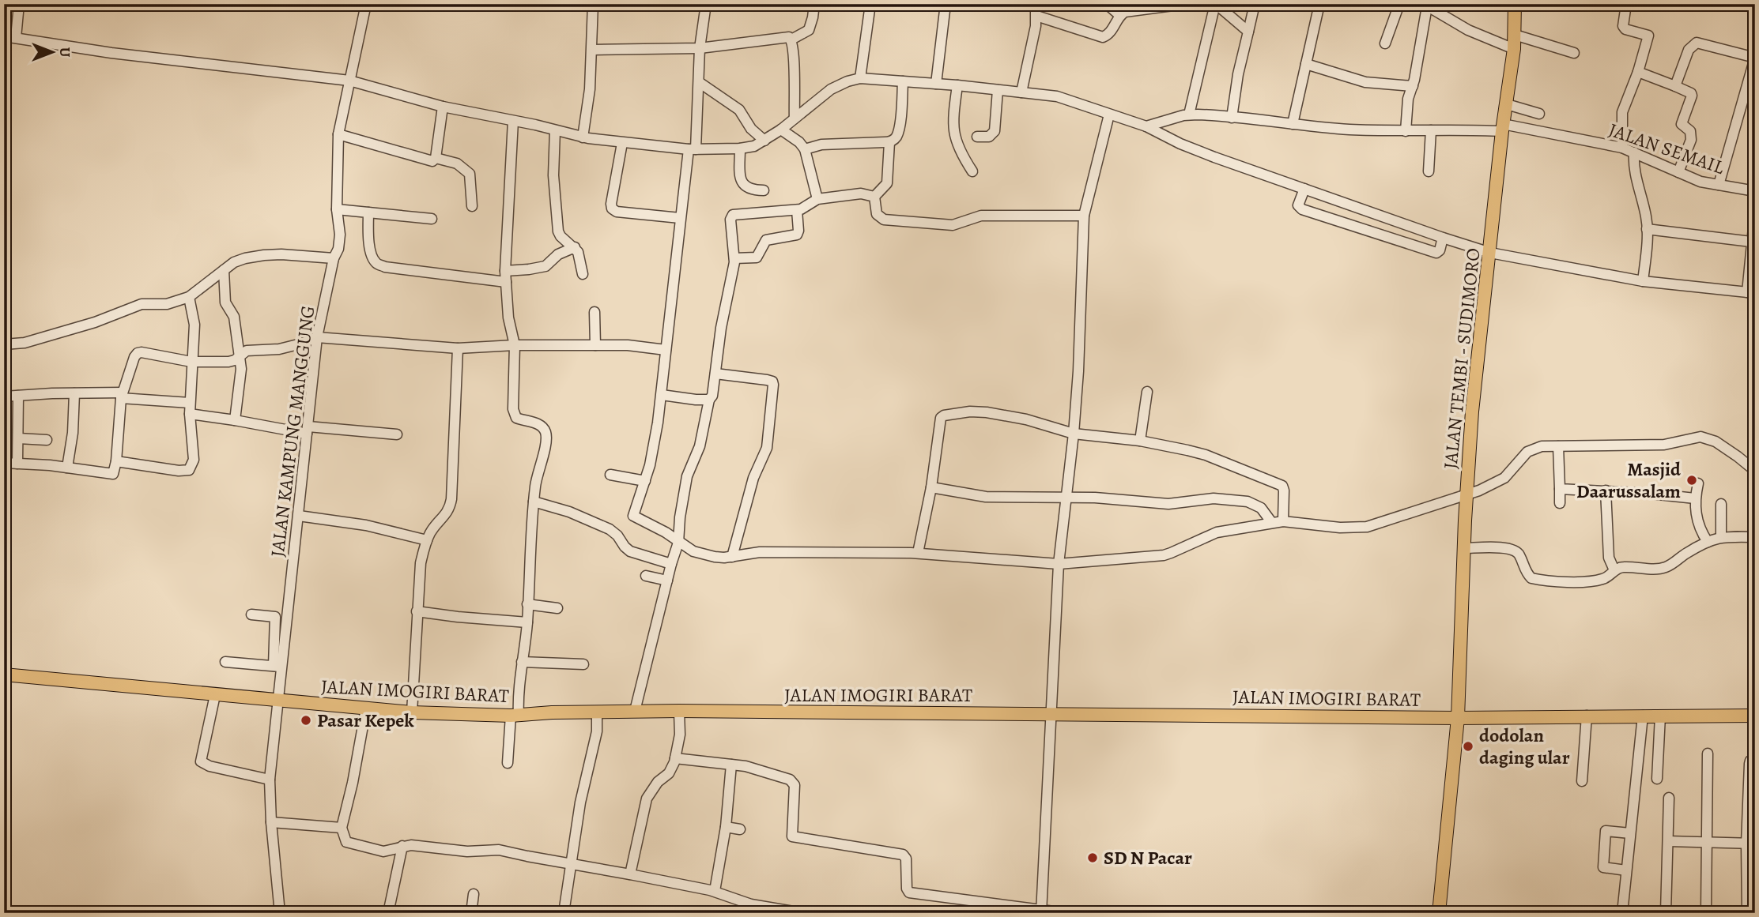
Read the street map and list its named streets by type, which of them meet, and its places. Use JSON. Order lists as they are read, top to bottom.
{
  "streets": {
    "main road": ["JALAN TEMBI - SUDIMORO", "JALAN IMOGIRI BARAT"],
    "street": ["JALAN SEMAIL", "JALAN KAMPUNG MANGGUNG"]
  },
  "crossings": [
    ["JALAN SEMAIL", "JALAN TEMBI - SUDIMORO"],
    ["JALAN TEMBI - SUDIMORO", "JALAN IMOGIRI BARAT"],
    ["JALAN KAMPUNG MANGGUNG", "JALAN IMOGIRI BARAT"]
  ],
  "places": [
    "Masjid Daarussalam",
    "Pasar Kepek",
    "dodolan daging ular",
    "SD N Pacar"
  ],
  "north": "right"
}
